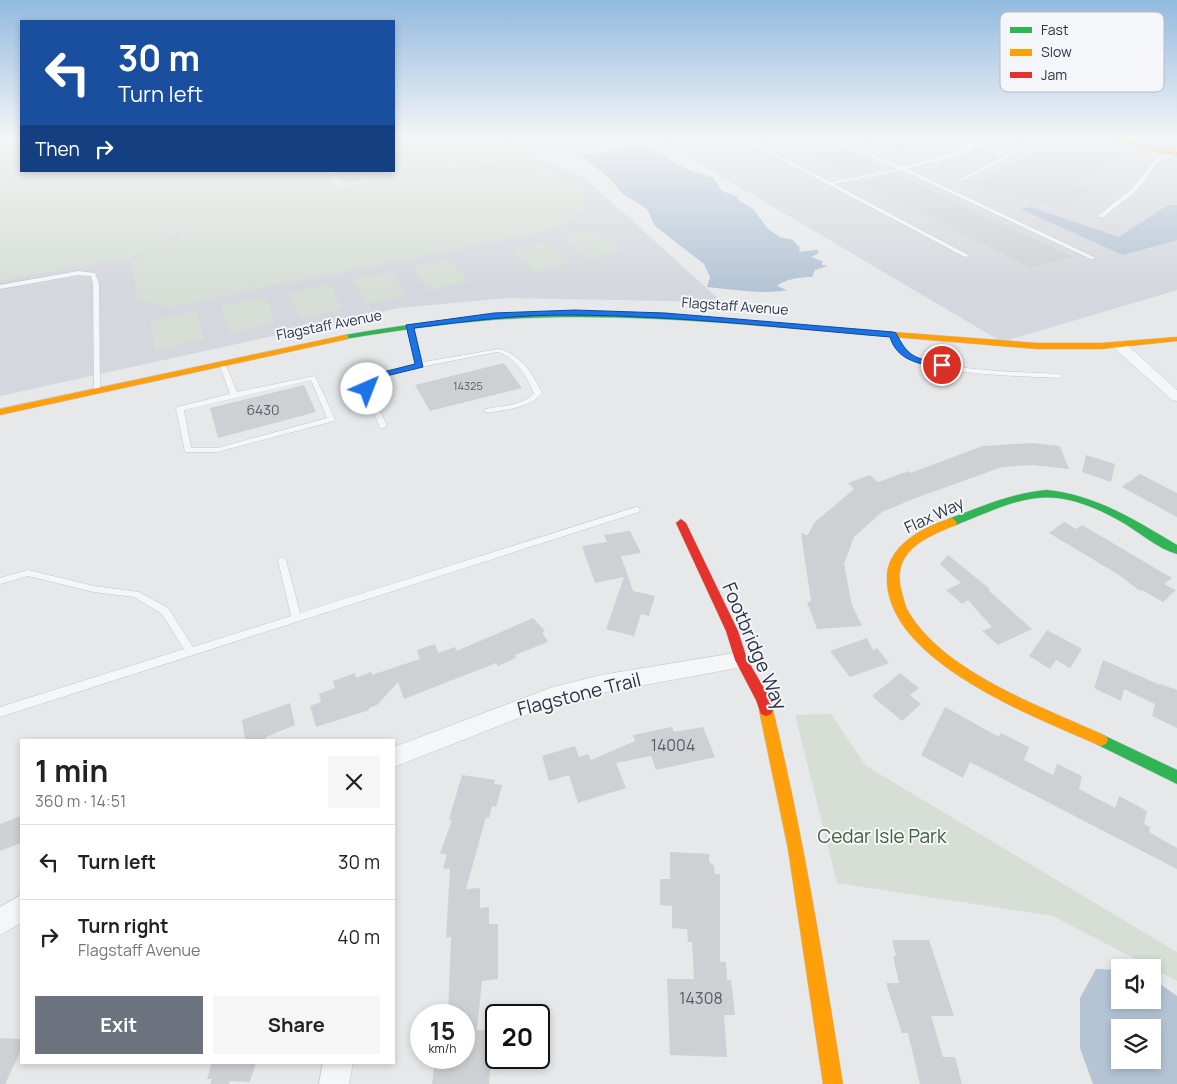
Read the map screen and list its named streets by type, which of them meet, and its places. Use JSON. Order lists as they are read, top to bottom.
{
  "streets": {
    "street": [
      "Flagstaff Avenue",
      "Flax Way",
      "Footbridge Way",
      "Flagstone Trail"
    ]
  },
  "crossings": [
    ["Footbridge Way", "Flagstone Trail"]
  ],
  "parks": ["Cedar Isle Park"],
  "house_numbers": [
    "14325",
    "6430",
    "14004",
    "14308"
  ],
  "legend": ["Fast", "Slow", "Jam"],
  "page": {
    "turn": ["30 m", "Turn left"],
    "then": "Then",
    "heading": ["1 min", "360 m · 14:51"],
    "list": [
      {
        "name": "Turn left",
        "value": "30 m"
      },
      {
        "name": "Turn right",
        "note": "Flagstaff Avenue",
        "value": "40 m"
      }
    ],
    "buttons": ["Exit", "Share"],
    "speed": "15 km/h",
    "limit": "20"
  }
}
